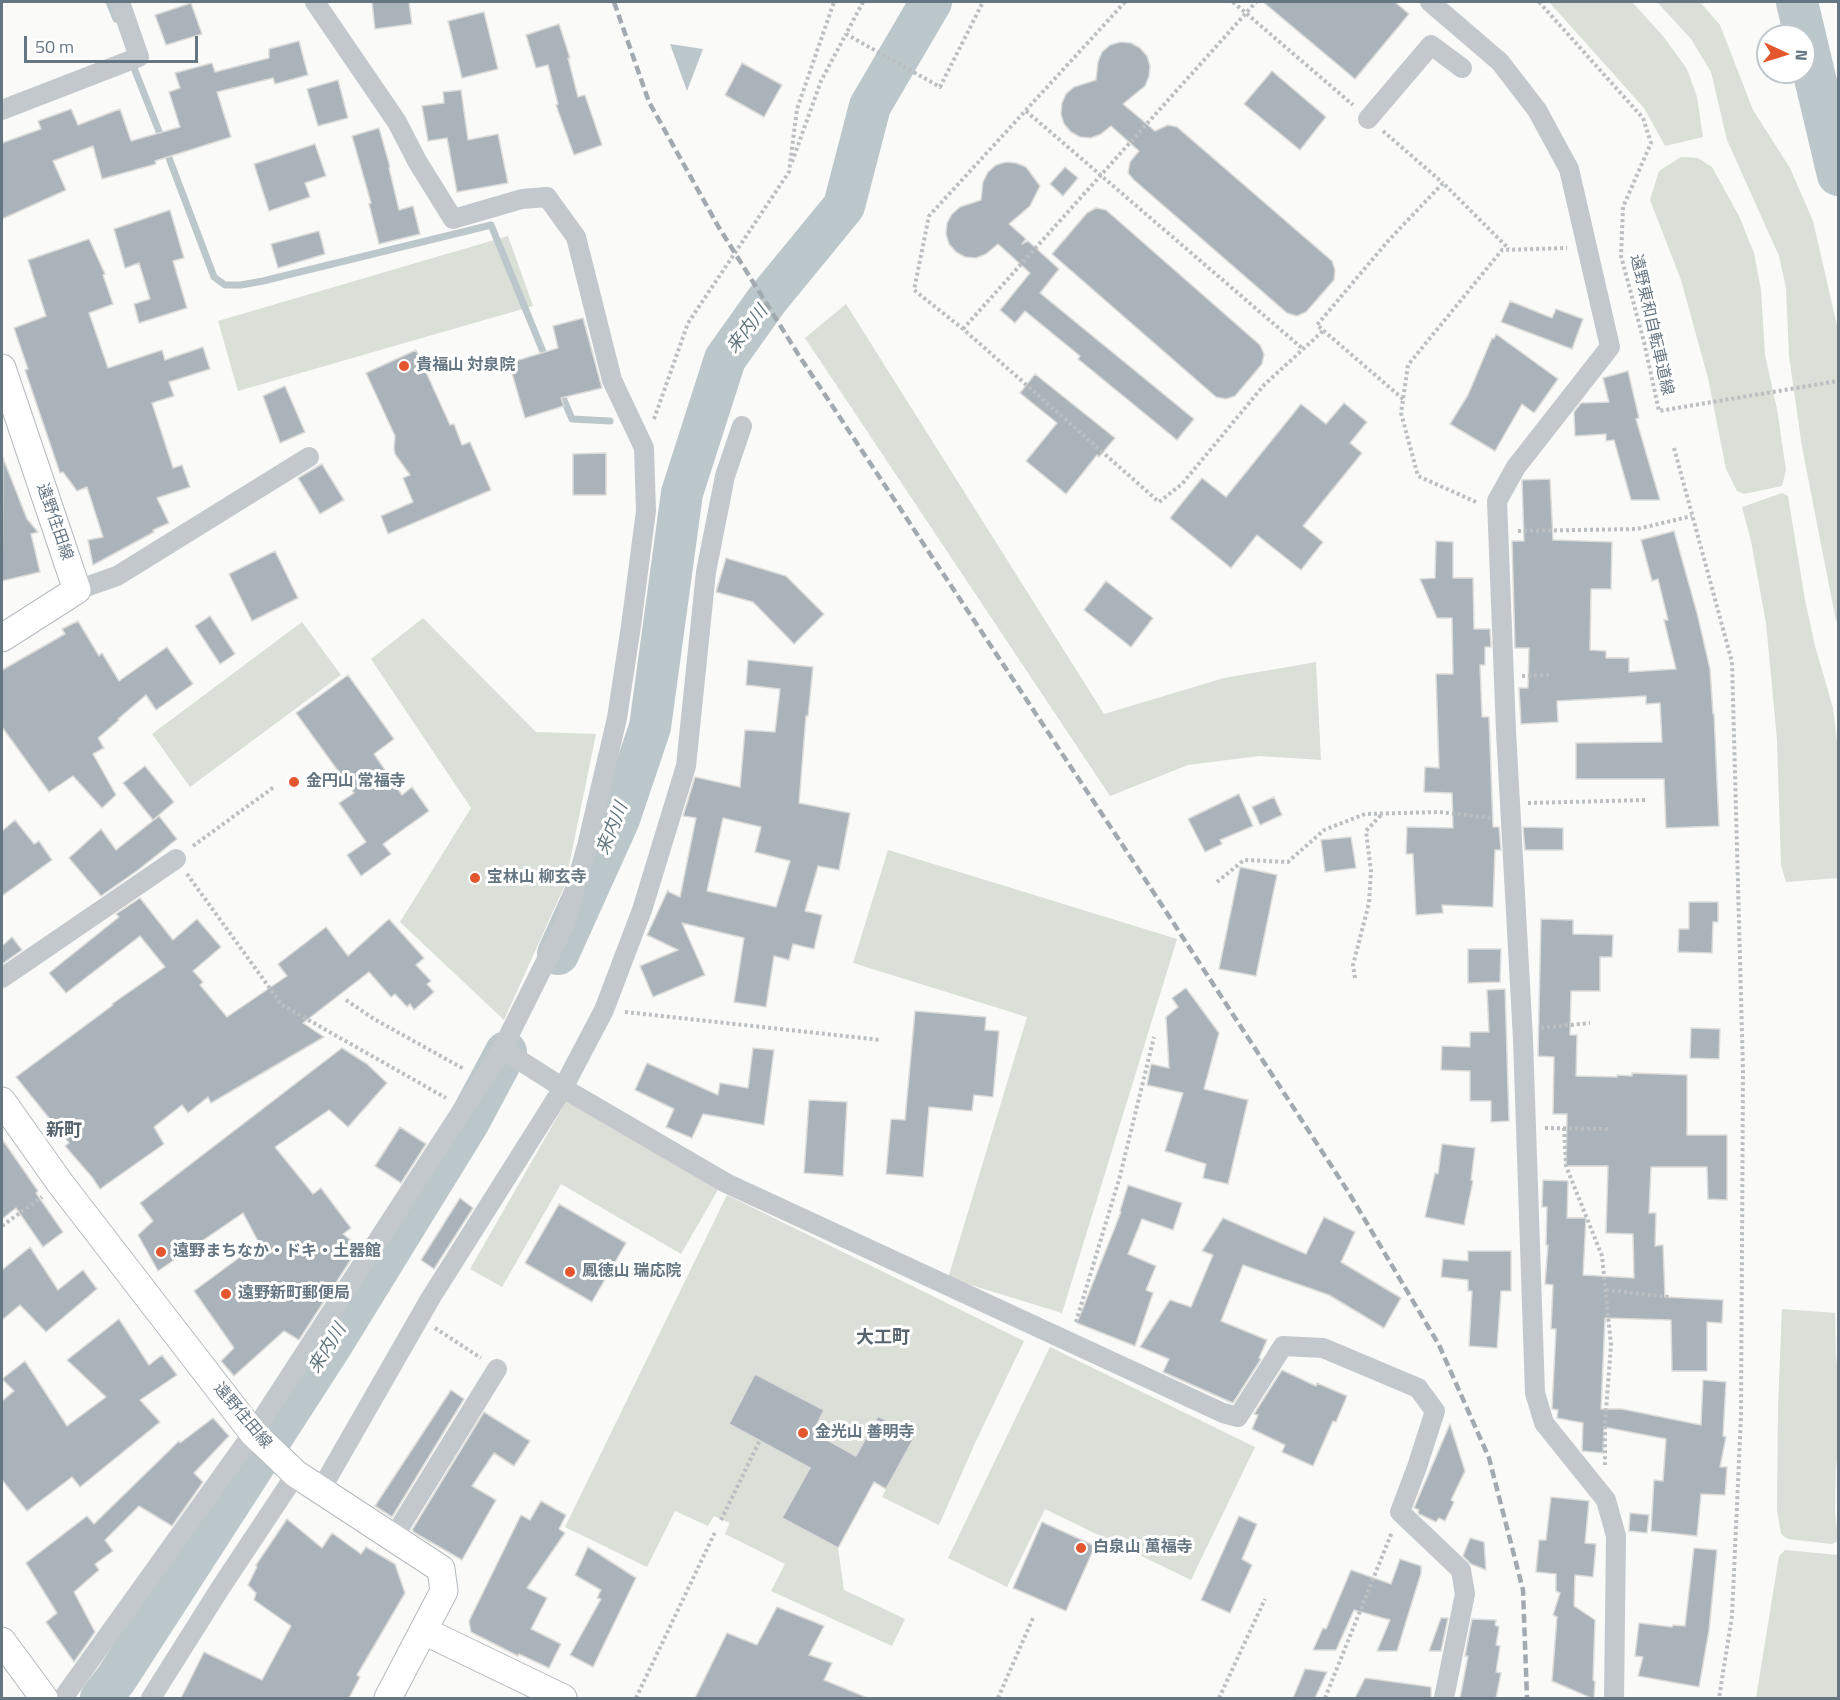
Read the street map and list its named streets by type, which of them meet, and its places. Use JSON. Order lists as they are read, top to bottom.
{
  "streets": {
    "main road": ["遠野住田線"],
    "path": ["遠野東和自転車道線"]
  },
  "districts": ["新町", "大工町"],
  "water": ["来内川"],
  "places": [
    "貴福山 対泉院",
    "金円山 常福寺",
    "宝林山 柳玄寺",
    "遠野まちなか・ドキ・土器館",
    "鳳徳山 瑞応院",
    "遠野新町郵便局",
    "金光山 善明寺",
    "白泉山 萬福寺"
  ],
  "scale_bar": "50 m",
  "north": "right"
}
